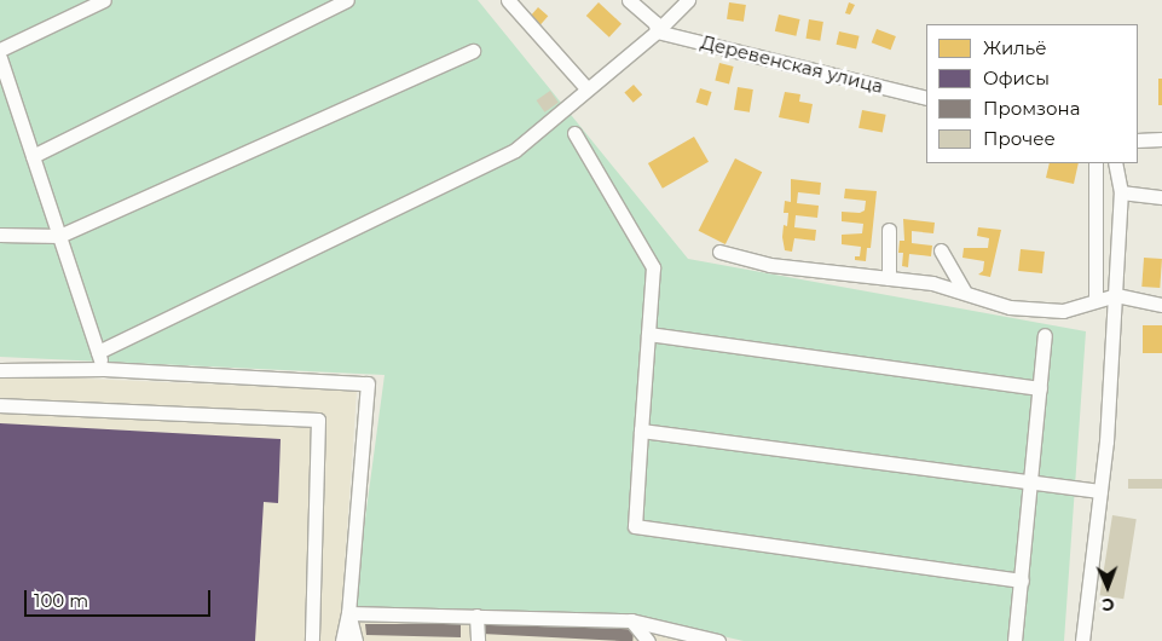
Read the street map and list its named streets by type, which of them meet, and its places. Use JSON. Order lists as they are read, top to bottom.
{
  "streets": {
    "street": ["Деревенская улица"]
  },
  "legend": [
    "Жильё",
    "Офисы",
    "Промзона",
    "Прочее"
  ],
  "scale_bar": "100 m",
  "north": "bottom"
}
